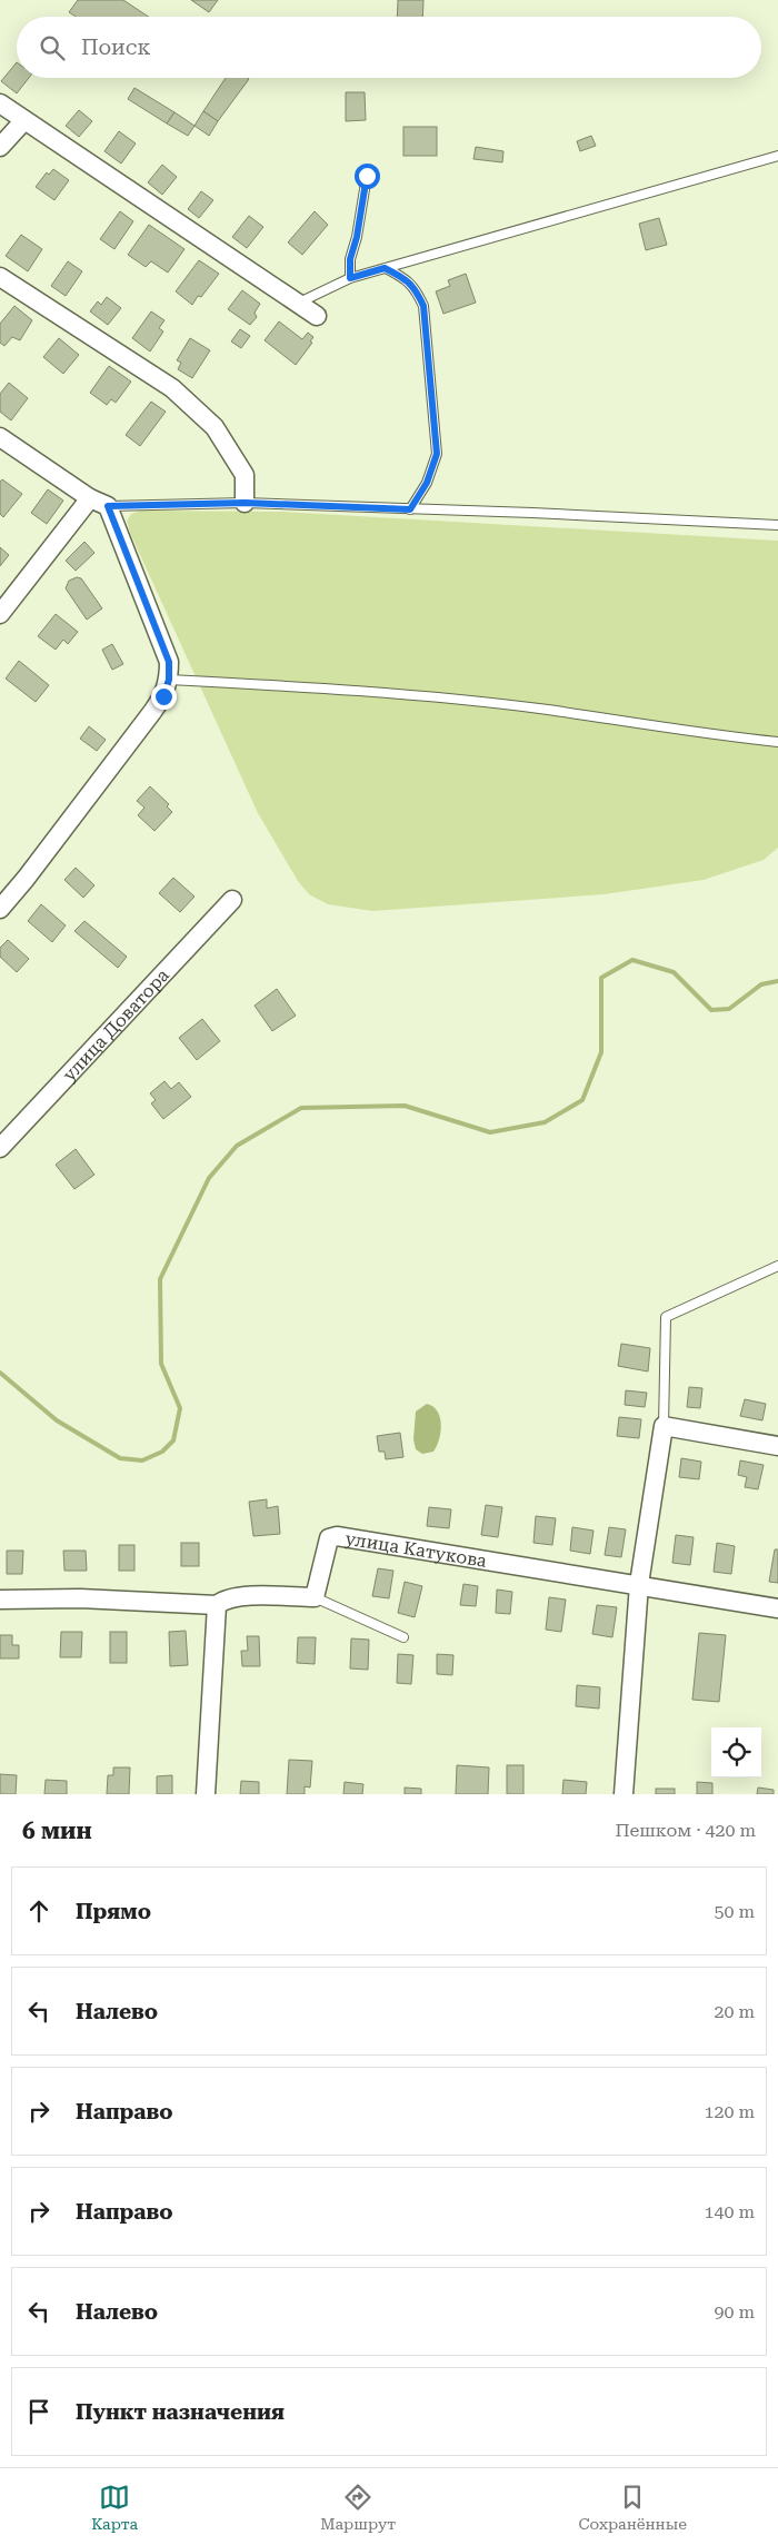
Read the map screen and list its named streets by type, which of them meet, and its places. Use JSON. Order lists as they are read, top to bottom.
{
  "streets": {
    "street": ["улица Доватора", "улица Катукова"]
  },
  "page": {
    "search": "Поиск",
    "heading": ["6 мин", "Пешком · 420 m"],
    "list": [
      ["Прямо", "50 m"],
      ["Налево", "20 m"],
      ["Направо", "120 m"],
      ["Направо", "140 m"],
      ["Налево", "90 m"],
      "Пункт назначения"
    ],
    "nav": ["Карта", "Маршрут", "Сохранённые"]
  }
}
